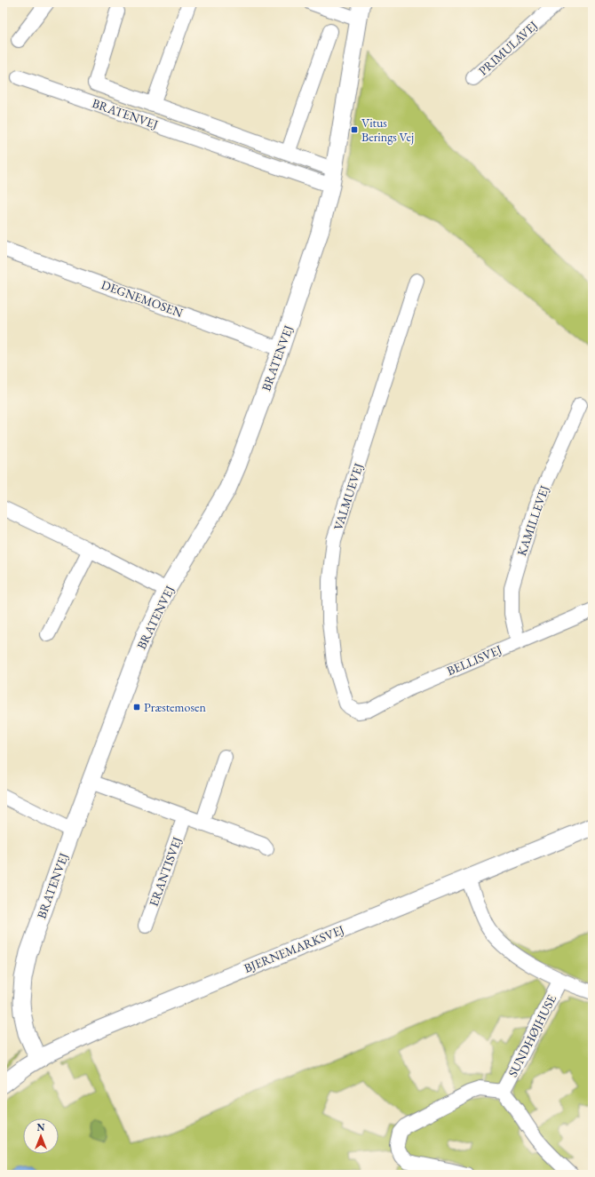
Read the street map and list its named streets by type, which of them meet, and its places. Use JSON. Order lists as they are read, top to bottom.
{
  "streets": {
    "street": [
      "PRIMULAVEJ",
      "BRATENVEJ",
      "DEGNEMOSEN",
      "VALMUEVEJ",
      "KAMILLEVEJ",
      "BELLISVEJ",
      "ERANTISVEJ",
      "BJERNEMARKSVEJ",
      "SUNDHØJHUSE"
    ]
  },
  "crossings": [
    ["BRATENVEJ", "DEGNEMOSEN"],
    ["BRATENVEJ", "BJERNEMARKSVEJ"],
    ["VALMUEVEJ", "BELLISVEJ"],
    ["KAMILLEVEJ", "BELLISVEJ"],
    ["BJERNEMARKSVEJ", "SUNDHØJHUSE"]
  ],
  "places": {
    "transit": ["Vitus Berings Vej", "Præstemosen"]
  },
  "north": "top"
}
